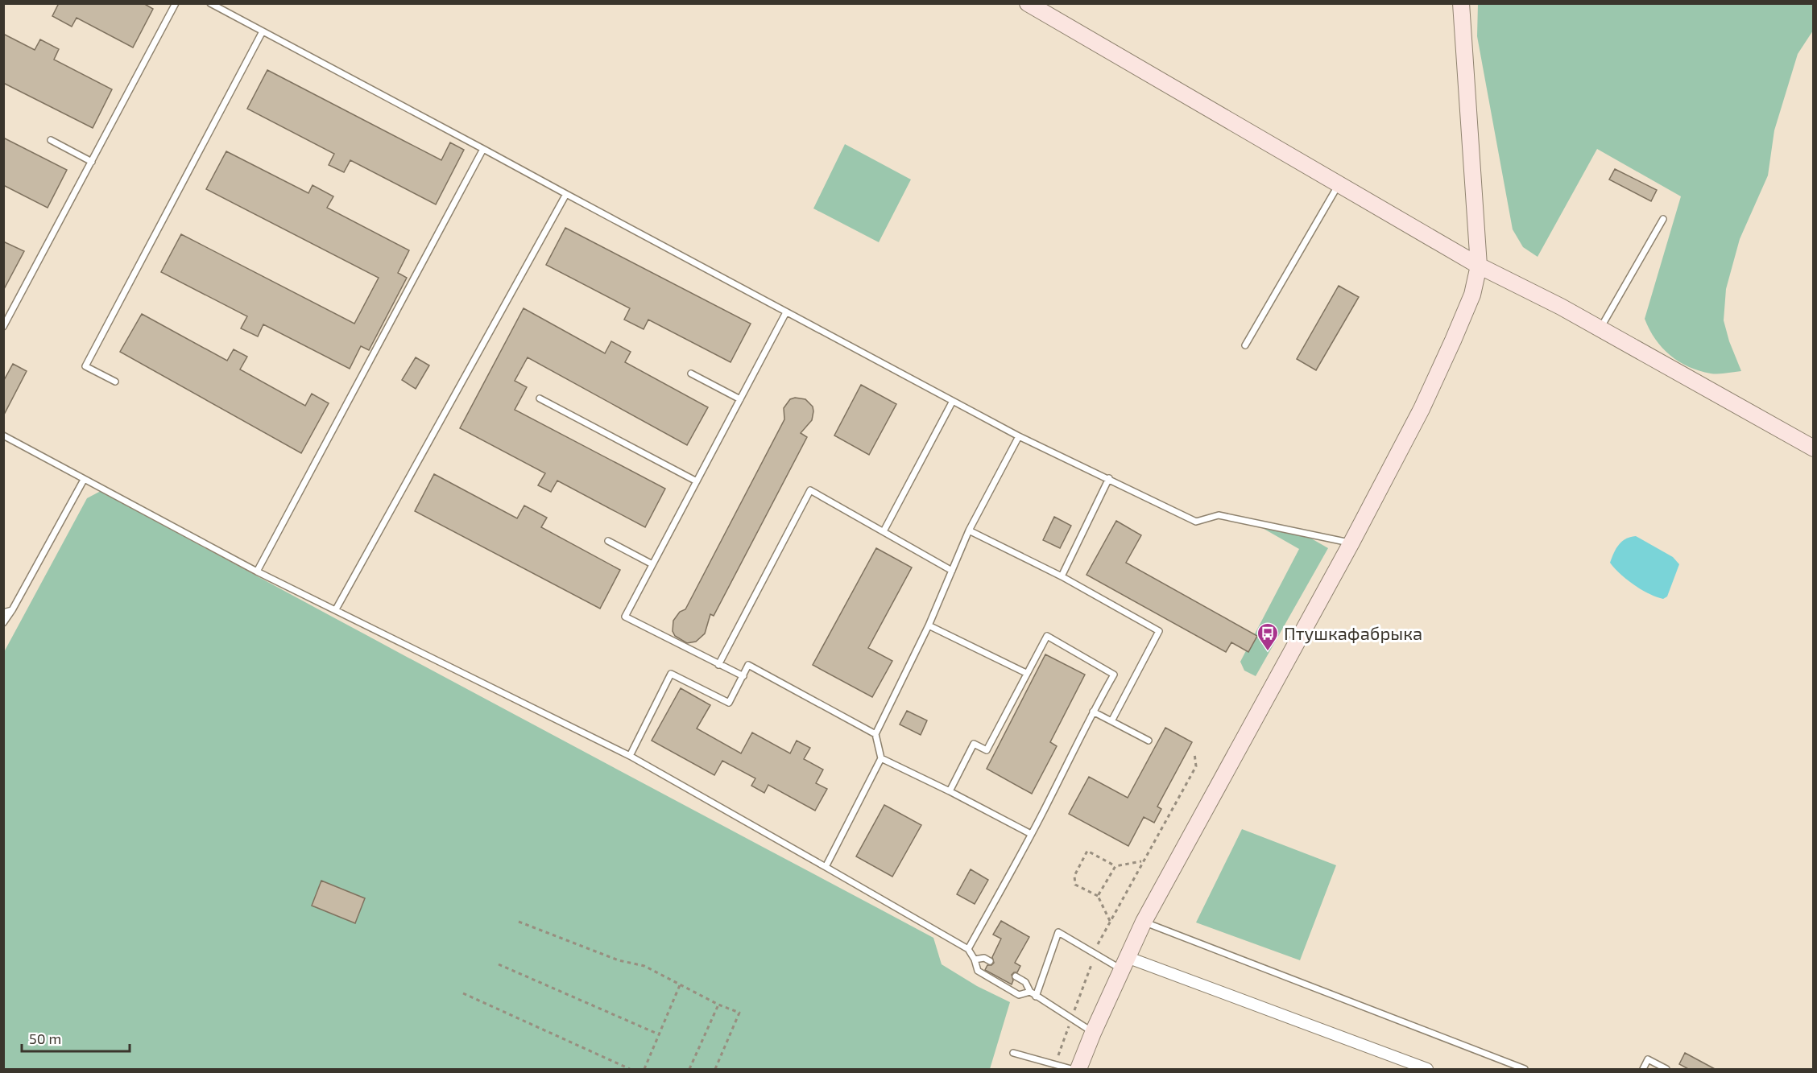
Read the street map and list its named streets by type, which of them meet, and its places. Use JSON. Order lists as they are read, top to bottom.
{
  "places": {
    "bus stop": ["Птушкафабрыка"]
  },
  "scale_bar": "50 m"
}
